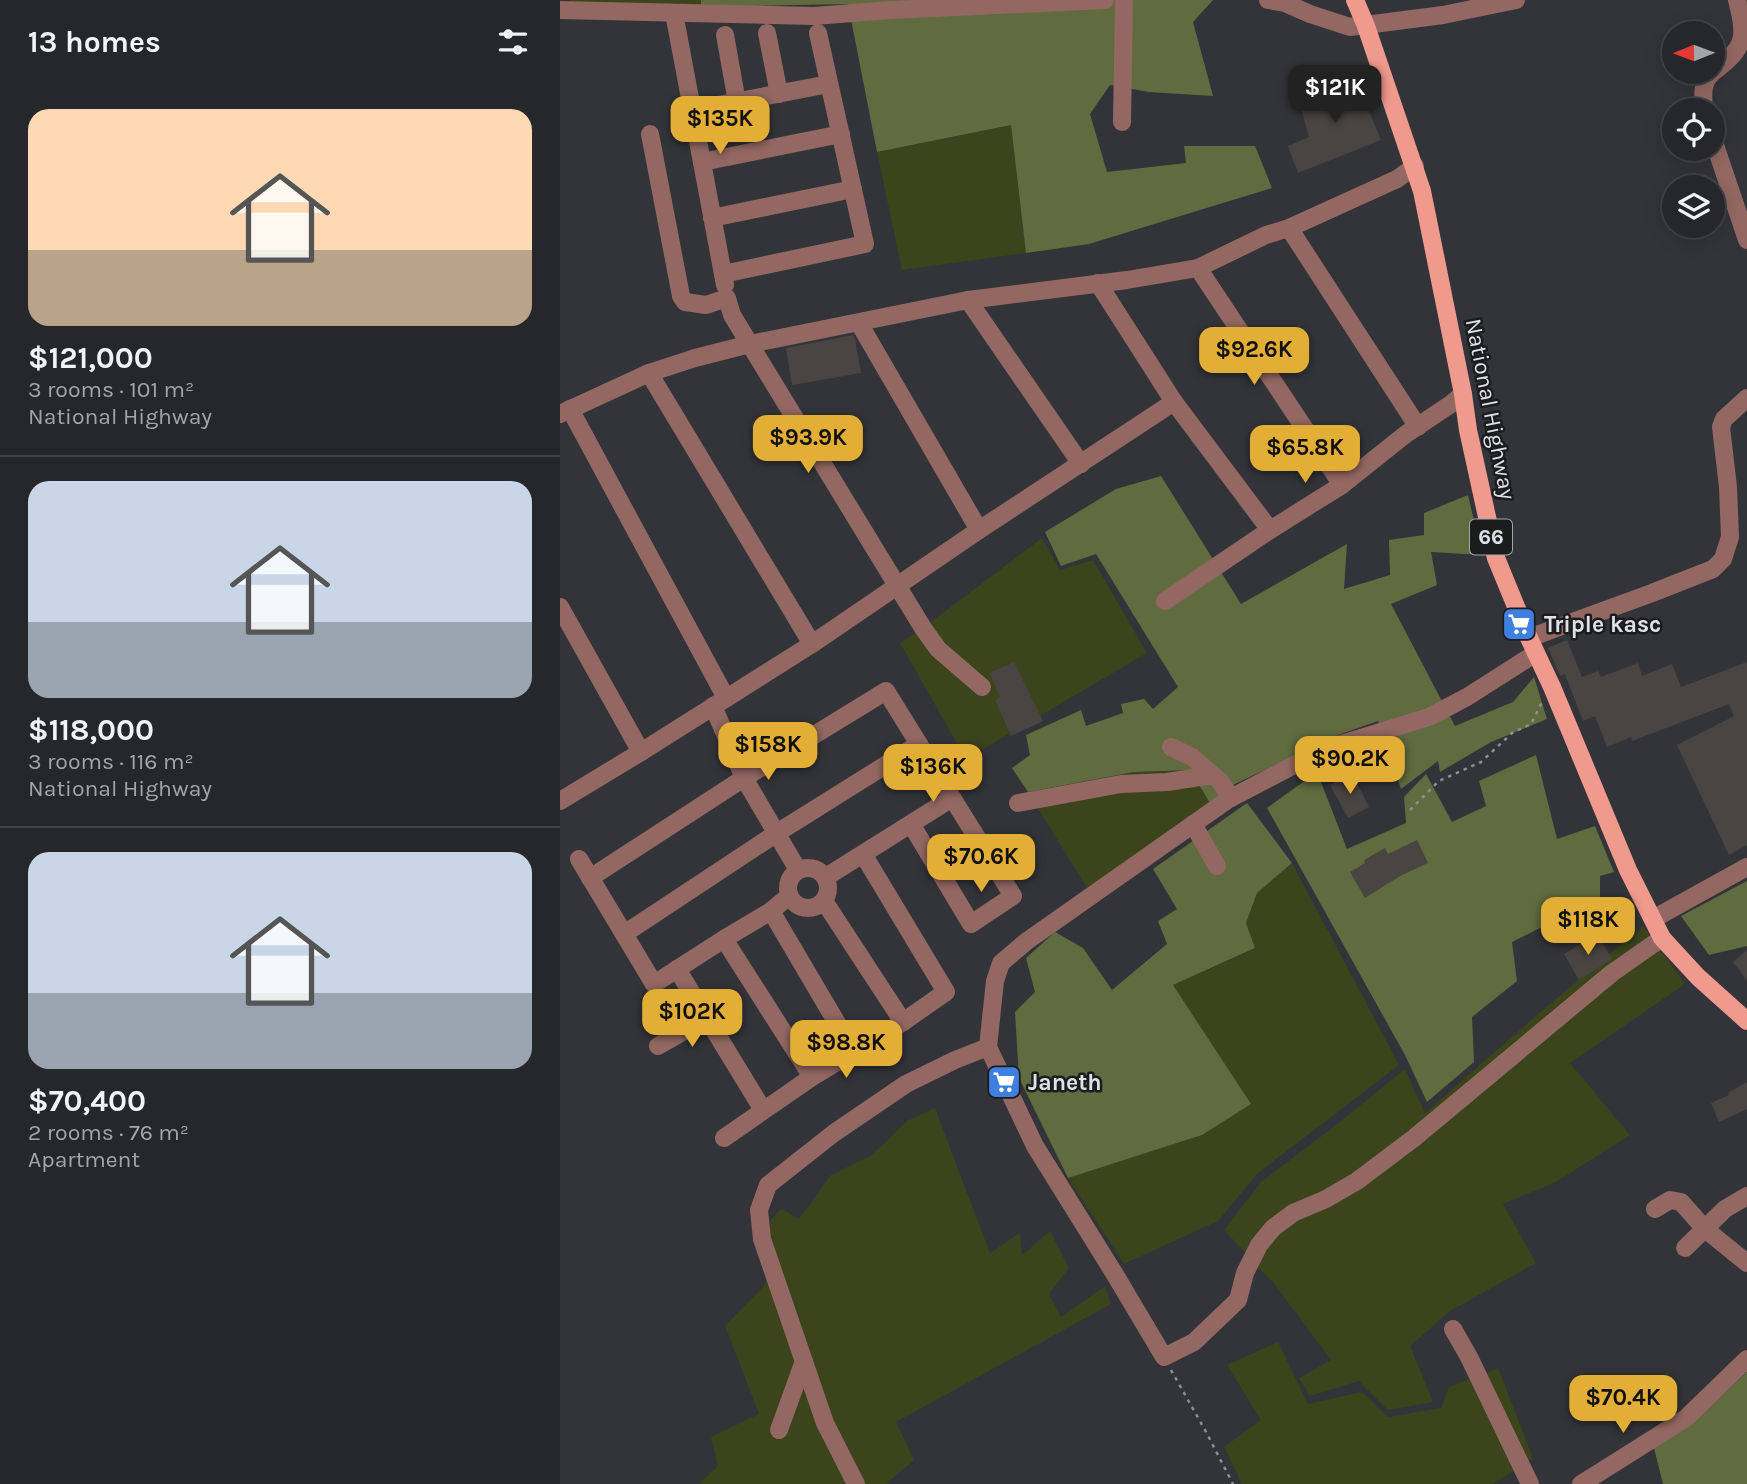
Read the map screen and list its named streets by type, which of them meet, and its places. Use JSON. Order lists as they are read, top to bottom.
{
  "streets": {
    "main road": ["National Highway", "66"]
  },
  "places": {
    "supermarket": ["Triple kasc", "Janeth"]
  },
  "north": "left",
  "page": {
    "heading": "13 homes",
    "price": [
      "$121K",
      "$135K",
      "$92.6K",
      "$93.9K",
      "$65.8K",
      "$158K",
      "$90.2K",
      "$136K",
      "$70.6K",
      "$118K",
      "$102K",
      "$98.8K",
      "$70.4K"
    ],
    "list": [
      {
        "name": "$121,000",
        "note": "3 rooms · 101 m² · National Highway"
      },
      {
        "name": "$118,000",
        "note": "3 rooms · 116 m² · National Highway"
      },
      {
        "name": "$70,400",
        "note": "2 rooms · 76 m² · Apartment"
      }
    ]
  }
}
